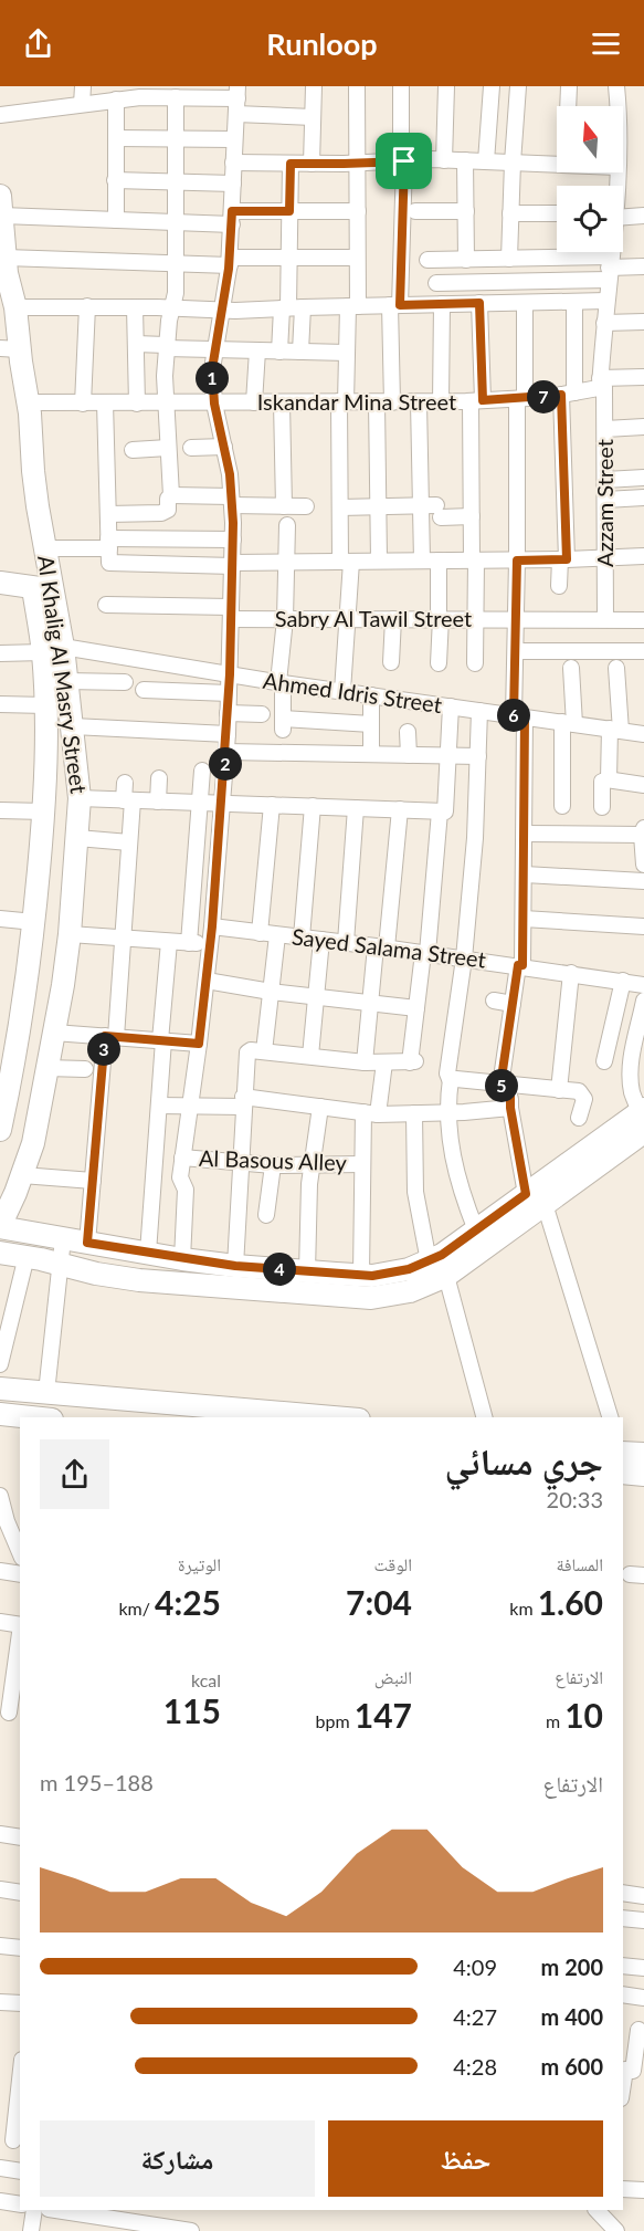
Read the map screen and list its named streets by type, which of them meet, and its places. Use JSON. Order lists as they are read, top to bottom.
{
  "streets": {
    "main road": ["Al Khalig Al Masry Street"],
    "street": [
      "Iskandar Mina Street",
      "Azzam Street",
      "Sabry Al Tawil Street",
      "Ahmed Idris Street",
      "Sayed Salama Street",
      "Al Basous Alley"
    ]
  },
  "crossings": [
    ["Iskandar Mina Street", "Azzam Street"],
    ["Iskandar Mina Street", "Al Khalig Al Masry Street"],
    ["Azzam Street", "Sabry Al Tawil Street"],
    ["Al Khalig Al Masry Street", "Ahmed Idris Street"]
  ],
  "north": "top",
  "page": {
    "header": "Runloop",
    "pins": [
      "1",
      "7",
      "6",
      "2",
      "3",
      "5",
      "4"
    ],
    "heading": ["جري مسائي", "20:33"],
    "stats": [
      ["المسافة", "1.60 km"],
      ["الوقت", "7:04"],
      ["الوتيرة", "4:25 /km"],
      ["الارتفاع", "10 m"],
      ["النبض", "147 bpm"],
      ["kcal", "115"]
    ],
    "chart": ["الارتفاع", "188–195 m"],
    "list": [
      {
        "name": "200 m",
        "note": "4:09"
      },
      {
        "name": "400 m",
        "note": "4:27"
      },
      {
        "name": "600 m",
        "note": "4:28"
      }
    ],
    "buttons": ["حفظ", "مشاركة"]
  }
}
